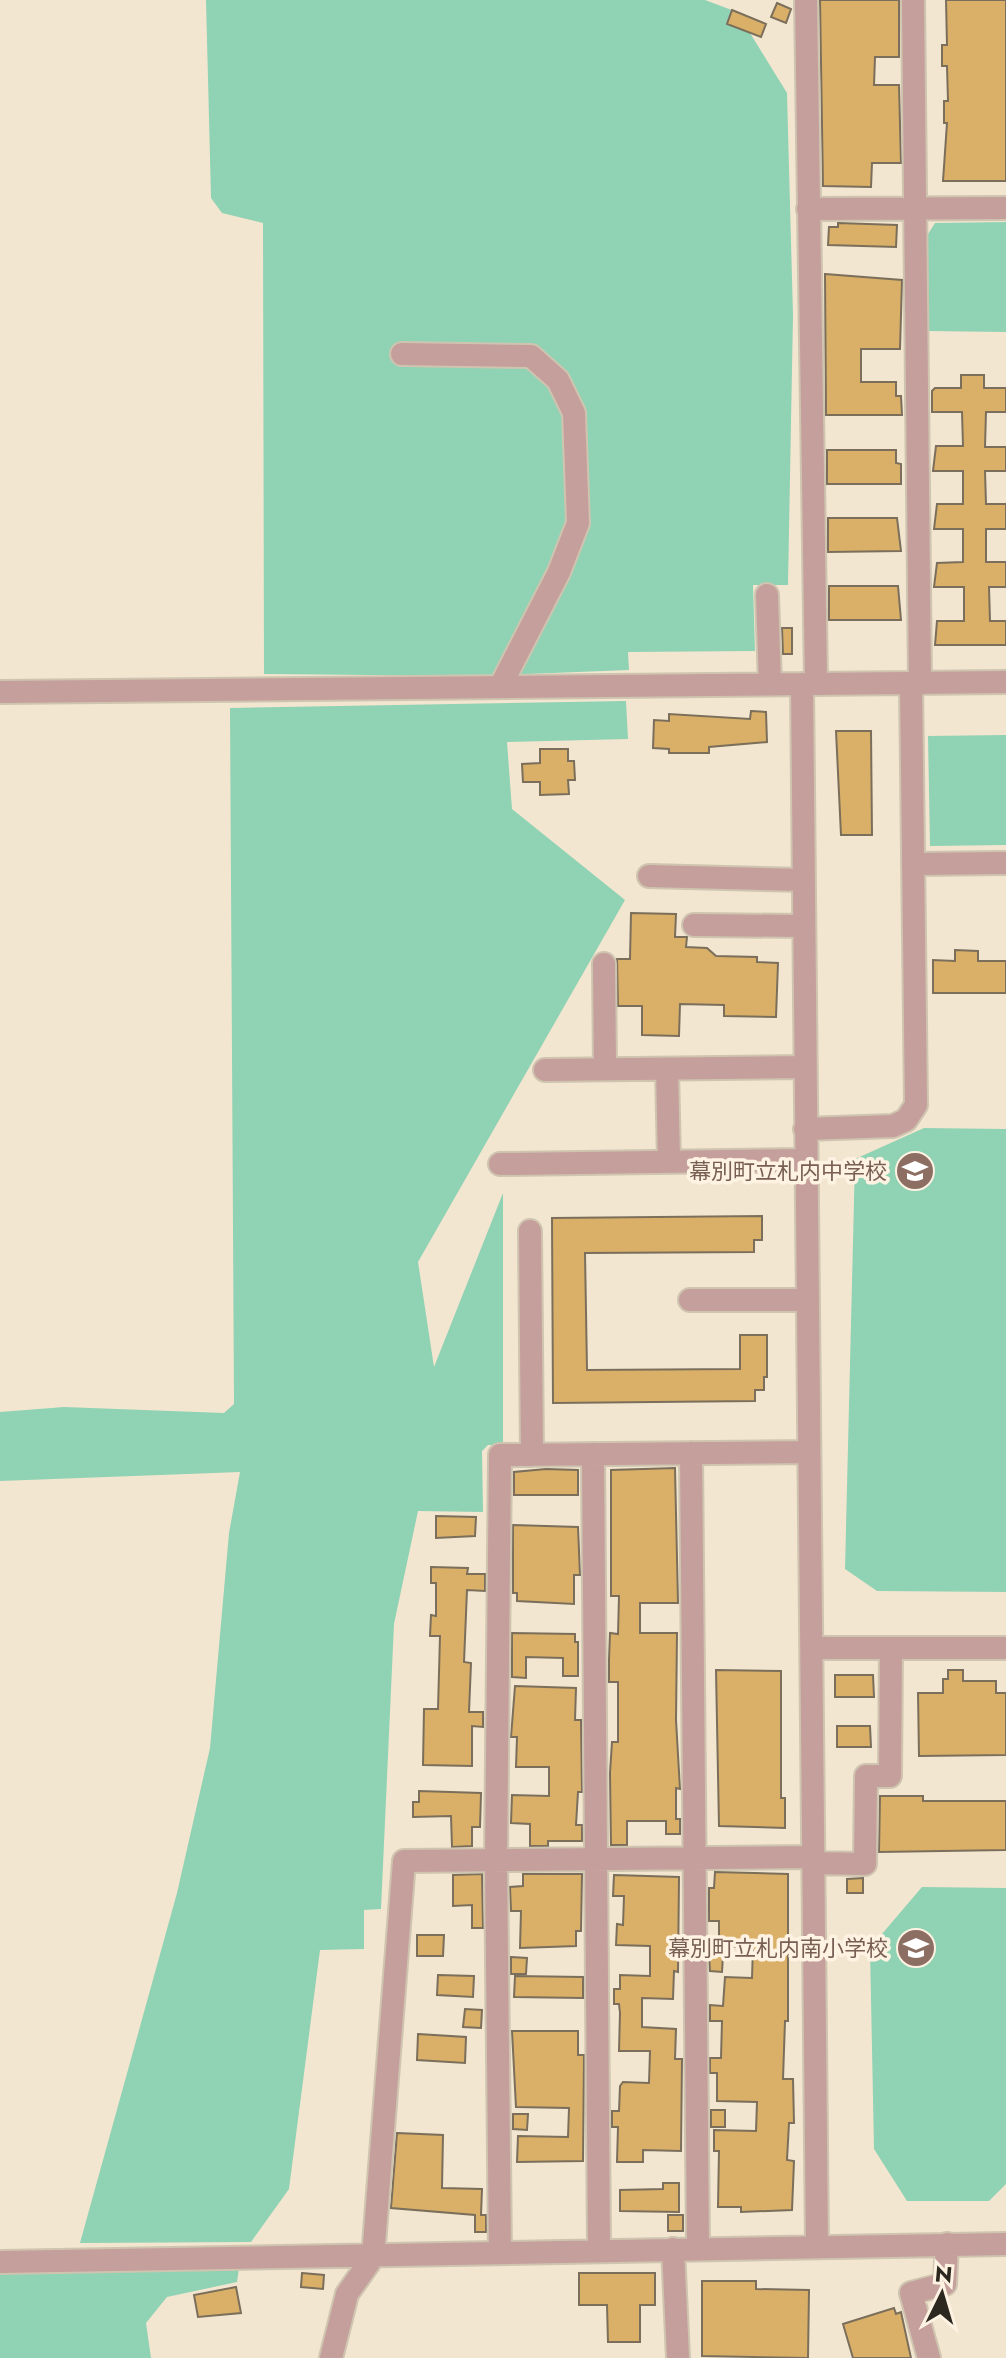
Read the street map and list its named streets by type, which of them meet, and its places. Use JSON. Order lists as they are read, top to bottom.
{
  "places": {
    "school or university": ["幕別町立札内中学校", "幕別町立札内南小学校"]
  },
  "north": "top"
}
